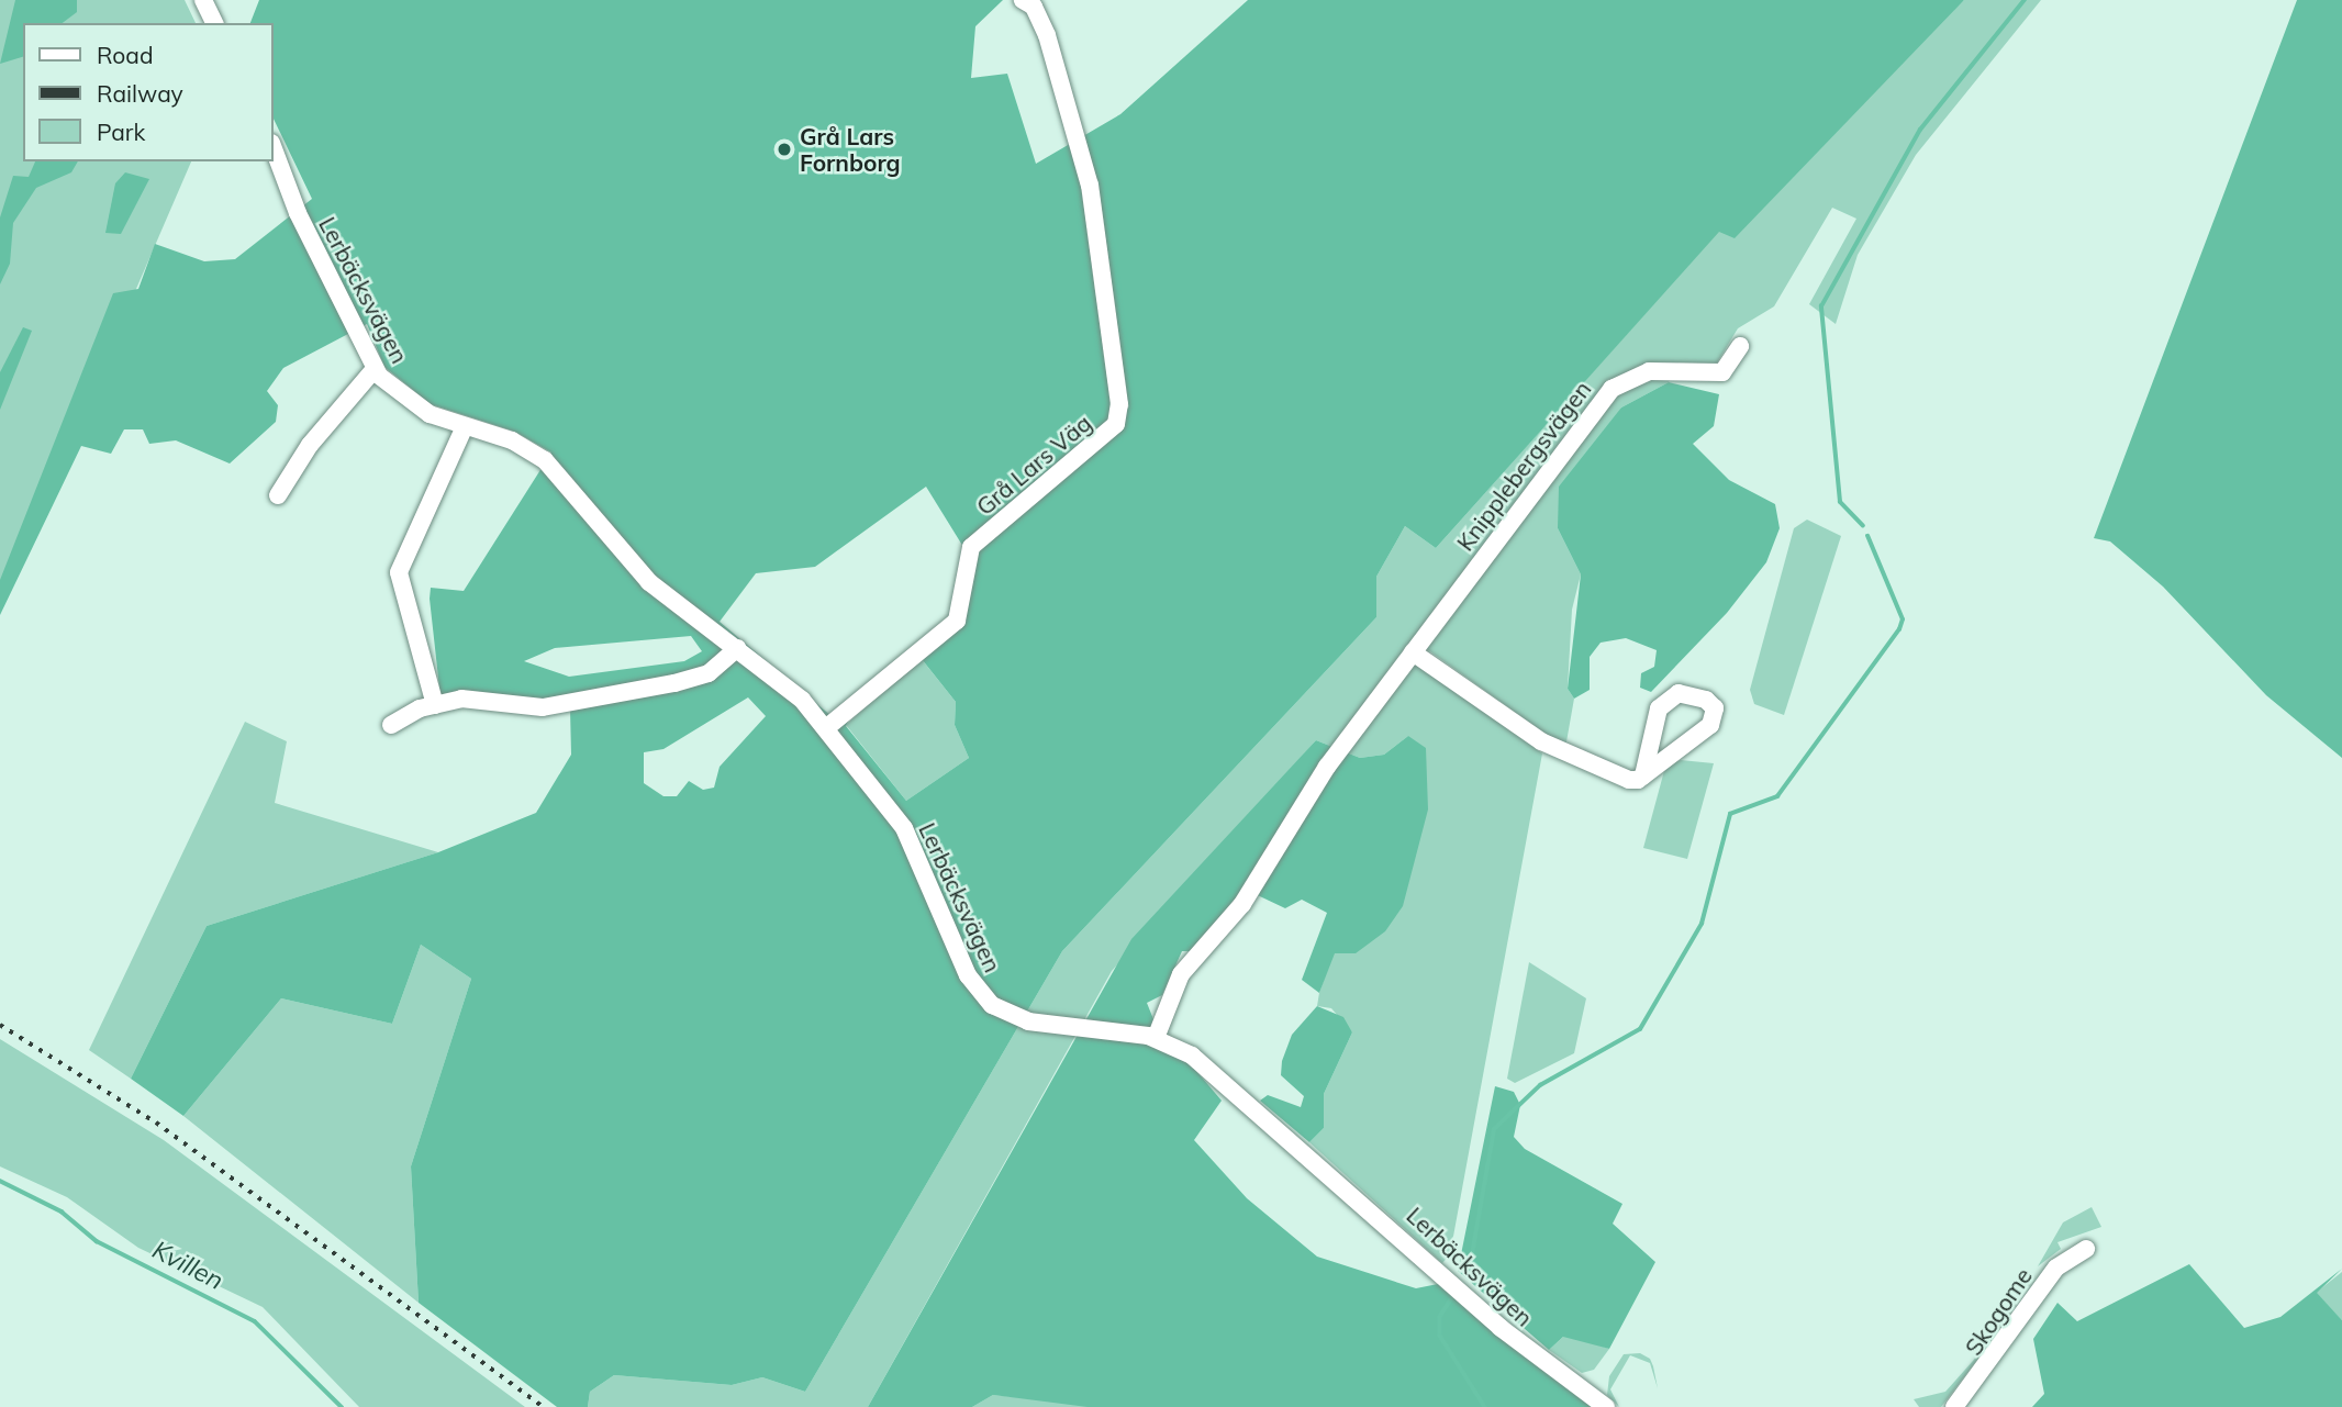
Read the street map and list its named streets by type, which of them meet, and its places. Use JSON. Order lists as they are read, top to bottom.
{
  "streets": {
    "street": [
      "Lerbäcksvägen",
      "Grå Lars Väg",
      "Knipplebergsvägen",
      "Skogome"
    ]
  },
  "crossings": [
    ["Lerbäcksvägen", "Grå Lars Väg"],
    ["Lerbäcksvägen", "Knipplebergsvägen"]
  ],
  "water": ["Kvillen"],
  "places": ["Grå Lars Fornborg"],
  "legend": ["Road", "Railway", "Park"]
}
